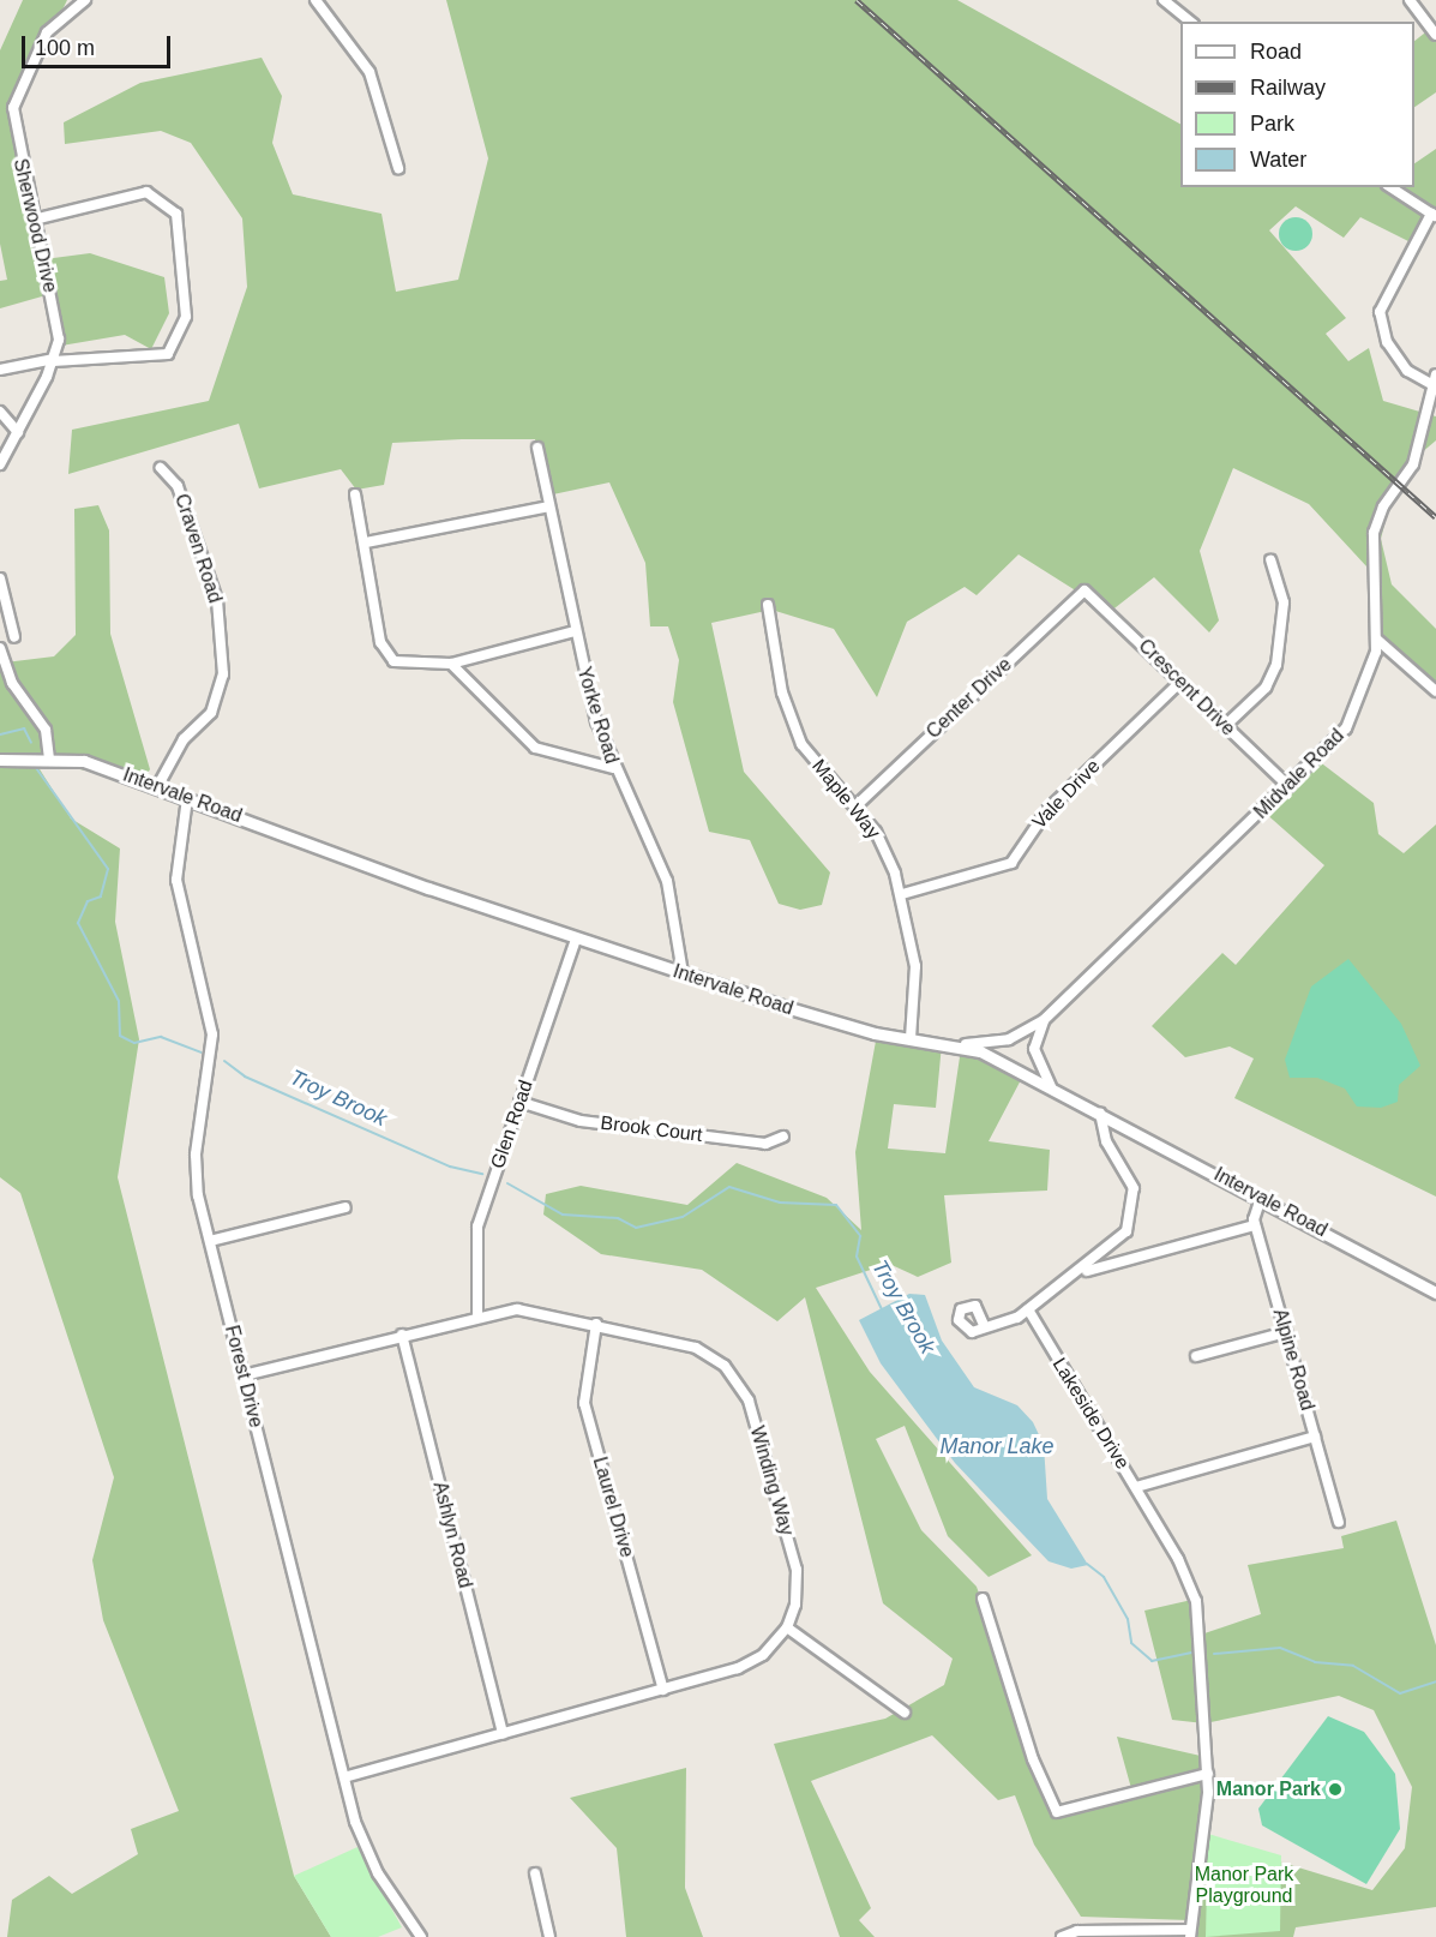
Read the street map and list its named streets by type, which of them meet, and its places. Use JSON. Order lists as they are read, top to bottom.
{
  "streets": {
    "street": [
      "Sherwood Drive",
      "Craven Road",
      "Crescent Drive",
      "Center Drive",
      "Yorke Road",
      "Midvale Road",
      "Vale Drive",
      "Intervale Road",
      "Maple Way",
      "Glen Road",
      "Brook Court",
      "Alpine Road",
      "Forest Drive",
      "Lakeside Drive",
      "Winding Way",
      "Laurel Drive",
      "Ashlyn Road"
    ]
  },
  "crossings": [
    ["Craven Road", "Intervale Road"],
    ["Crescent Drive", "Center Drive"],
    ["Crescent Drive", "Midvale Road"],
    ["Crescent Drive", "Vale Drive"],
    ["Center Drive", "Maple Way"],
    ["Yorke Road", "Intervale Road"],
    ["Midvale Road", "Intervale Road"],
    ["Vale Drive", "Maple Way"],
    ["Intervale Road", "Maple Way"],
    ["Intervale Road", "Glen Road"],
    ["Intervale Road", "Alpine Road"],
    ["Intervale Road", "Forest Drive"],
    ["Glen Road", "Brook Court"],
    ["Glen Road", "Winding Way"],
    ["Forest Drive", "Winding Way"],
    ["Winding Way", "Laurel Drive"],
    ["Winding Way", "Ashlyn Road"]
  ],
  "water": ["Troy Brook", "Manor Lake"],
  "parks": ["Manor Park Playground"],
  "places": ["Manor Park"],
  "legend": [
    "Road",
    "Railway",
    "Park",
    "Water"
  ],
  "scale_bar": "100 m"
}
